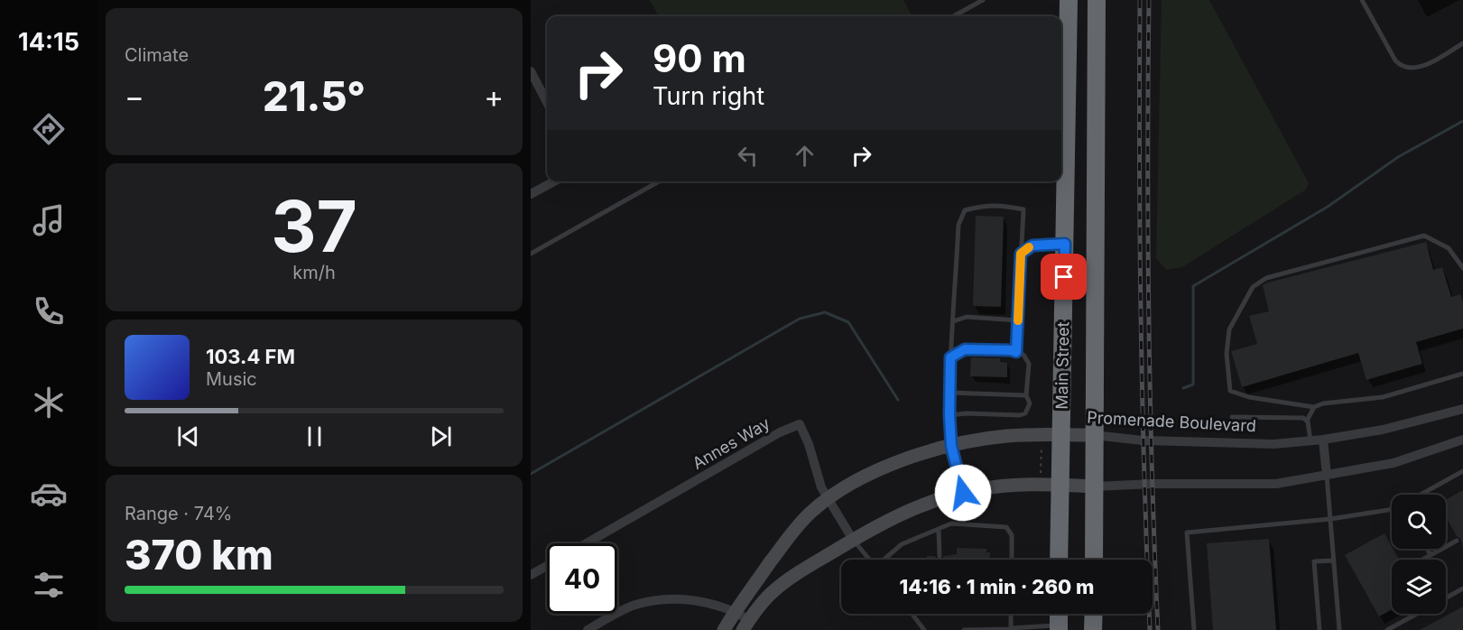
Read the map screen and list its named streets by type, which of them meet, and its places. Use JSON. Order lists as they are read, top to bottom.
{
  "streets": {
    "highway": ["Main Street"],
    "street": ["Promenade Boulevard", "Annes Way"]
  },
  "crossings": [
    ["Main Street", "Promenade Boulevard"],
    ["Promenade Boulevard", "Annes Way"]
  ],
  "page": {
    "tabs": "14:15",
    "tile": [
      "Climate",
      ["37", "km/h"],
      ["Range · 74%", "370 km"]
    ],
    "turn": ["90 m", "Turn right"],
    "heat": ["−", "21.5°", "+"],
    "song": ["103.4 FM", "Music"],
    "limit": "40",
    "trip": "14:16 · 1 min · 260 m"
  }
}
